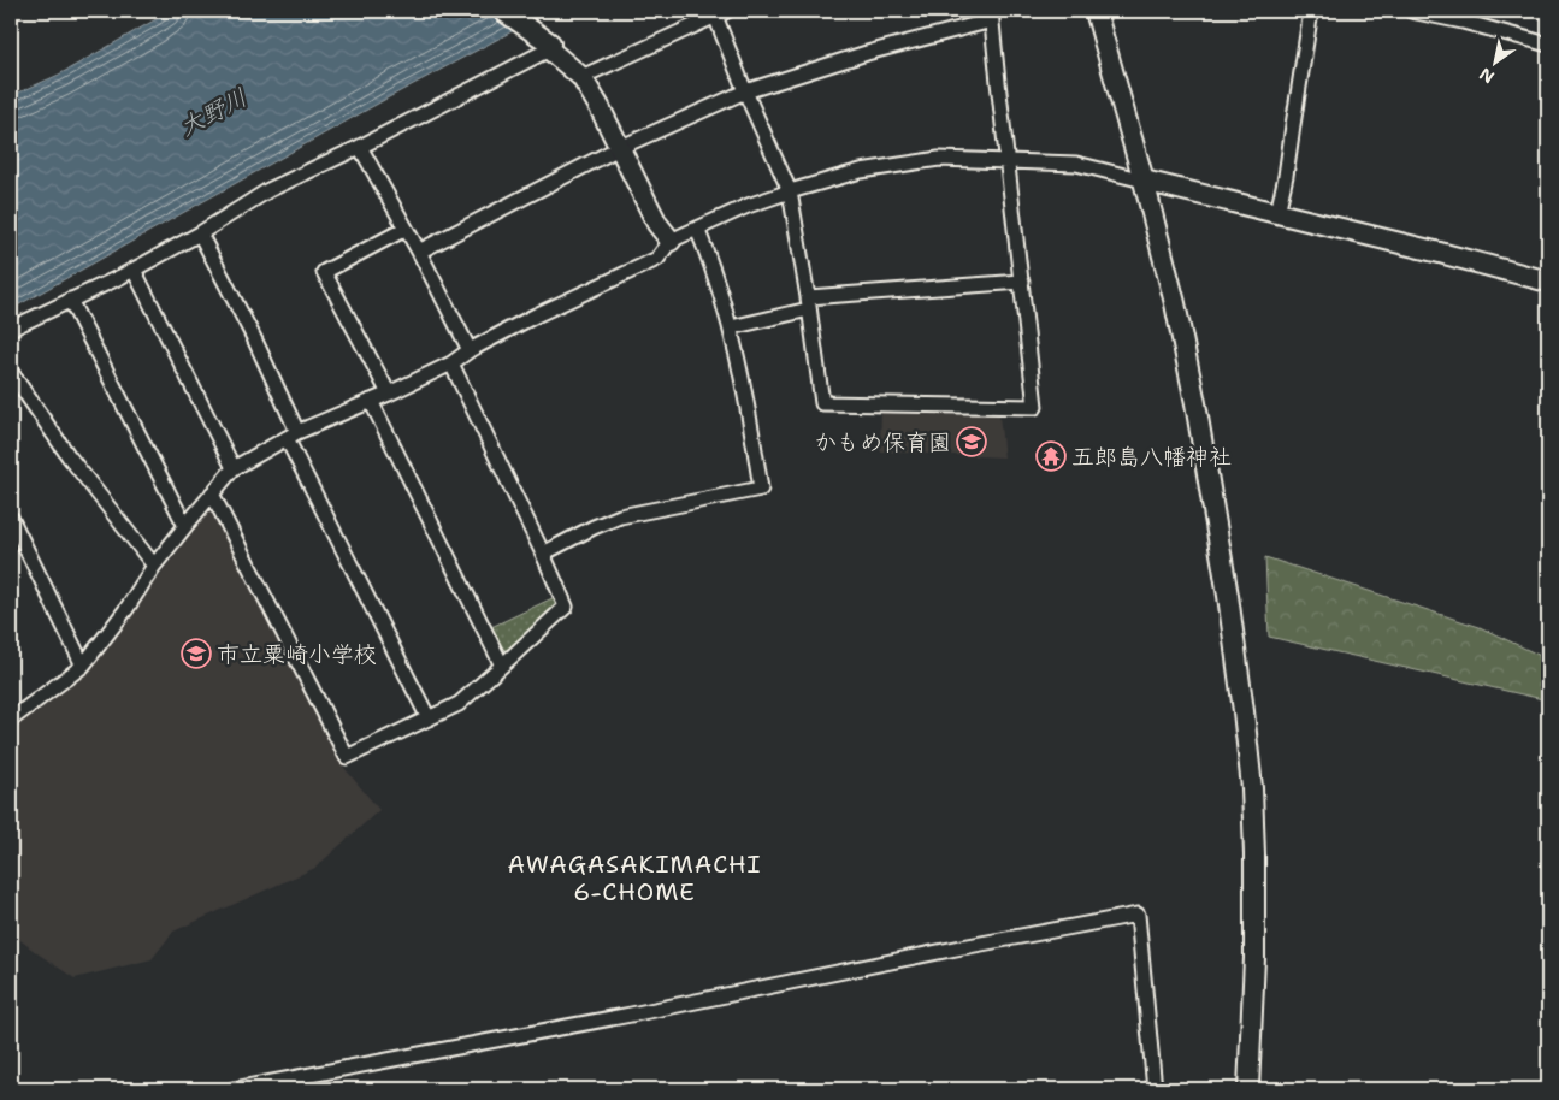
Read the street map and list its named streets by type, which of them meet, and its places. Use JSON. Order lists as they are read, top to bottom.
{
  "districts": ["AWAGASAKIMACHI 6-CHOME"],
  "water": ["大野川"],
  "places": {
    "school or university": ["かもめ保育園", "市立粟崎小学校"],
    "temple": ["五郎島八幡神社"]
  },
  "north": "bottom left"
}
